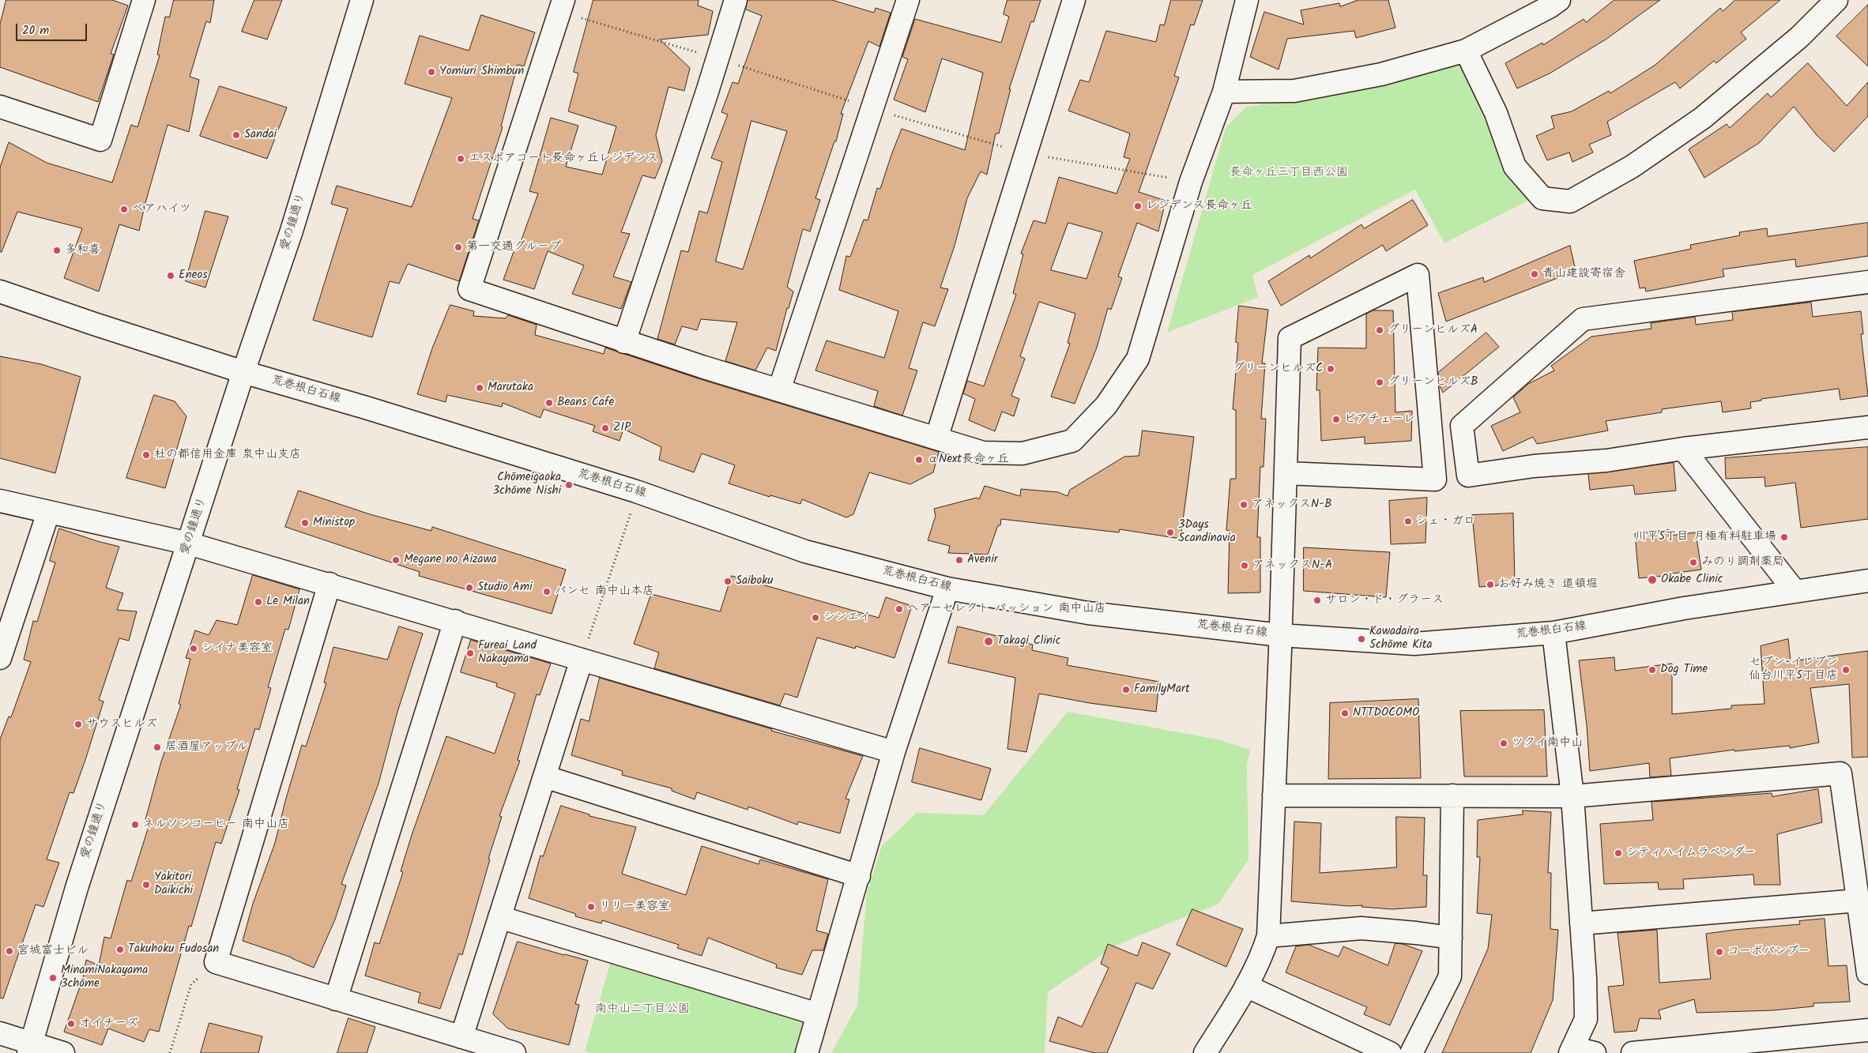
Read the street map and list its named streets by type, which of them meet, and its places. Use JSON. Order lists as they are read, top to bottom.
{
  "streets": {
    "street": ["愛の鐘通り", "荒巻根白石線"]
  },
  "crossings": [
    ["愛の鐘通り", "荒巻根白石線"]
  ],
  "parks": ["長命ヶ丘三丁目西公園", "南中山二丁目公園"],
  "places": [
    "Yomiuri Shimbun",
    "Sandai",
    "エスポアコート長命ヶ丘レジデンス",
    "レジデンス長命ヶ丘",
    "ベアハイツ",
    "第一交通グループ",
    "多和喜",
    "青山建設寄宿舎",
    "Eneos",
    "グリーンヒルズA",
    "グリーンヒルズC",
    "グリーンヒルズB",
    "Marutaka",
    "Beans Cafe",
    "ピアチェーレ",
    "ZIP",
    "杜の都信用金庫 泉中山支店",
    "αNext長命ヶ丘",
    "Chōmeigaoka 3chōme Nishi",
    "アネックスN-B",
    "シェ・ガロ",
    "Ministop",
    "3Days Scandinavia",
    "川平5丁目 月極有料駐車場",
    "Megane no Aizawa",
    "Avenir",
    "みのり調剤薬局",
    "アネックスN-A",
    "Okabe Clinic",
    "Saiboku",
    "お好み焼き 道頓堀",
    "Studio Ami",
    "パンセ 南中山本店",
    "サロン・ド・グラース",
    "Le Milan",
    "ヘアーセレクト パッション 南中山店",
    "シンエイ",
    "Kawadaira 5chōme Kita",
    "Takagi Clinic",
    "シイナ美容室",
    "Fureai Land Nakayama",
    "Dog Time",
    "セブン-イレブン 仙台川平5丁目店",
    "FamilyMart",
    "NTTDOCOMO",
    "サウスヒルズ",
    "ツクイ南中山",
    "居酒屋アップル",
    "ネルソンコーヒー 南中山店",
    "シティハイムラベンダー",
    "Yakitori Daikichi",
    "リリー美容室",
    "Takuhoku Fudosan",
    "宮城富士ビル",
    "コーポバンブー",
    "MinamiNakayama 3chōme",
    "オイチーズ"
  ],
  "scale_bar": "20 m"
}
